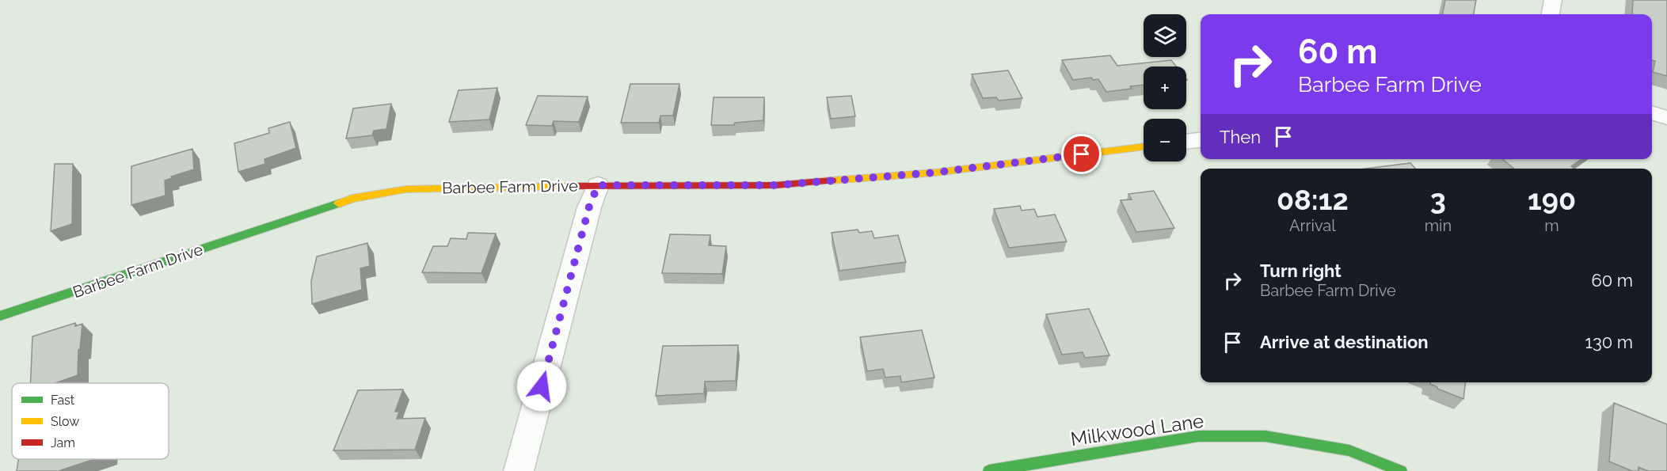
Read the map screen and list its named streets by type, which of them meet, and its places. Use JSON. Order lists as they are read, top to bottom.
{
  "streets": {
    "street": ["Barbee Farm Drive", "Milkwood Lane"]
  },
  "legend": ["Fast", "Slow", "Jam"],
  "page": {
    "map_buttons": ["+", "−"],
    "turn": ["60 m", "Barbee Farm Drive"],
    "then": "Then",
    "eta": [
      "08:12",
      "Arrival",
      "3",
      "min",
      "190",
      "m"
    ],
    "list": [
      {
        "name": "Turn right",
        "note": "Barbee Farm Drive",
        "value": "60 m"
      },
      {
        "name": "Arrive at destination",
        "value": "130 m"
      }
    ]
  }
}
